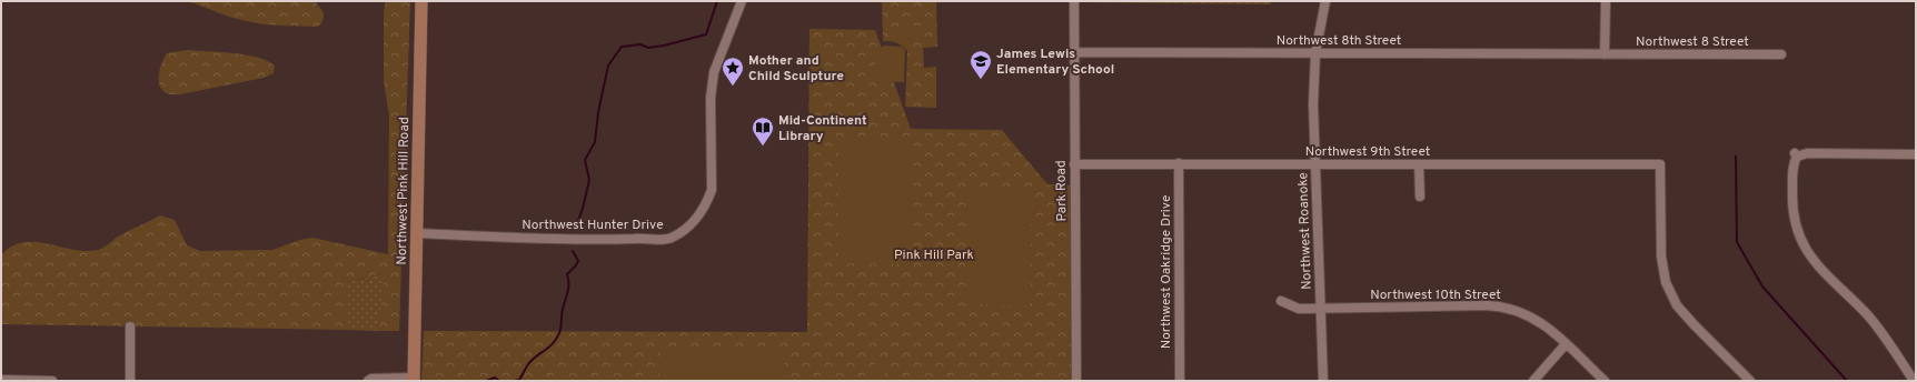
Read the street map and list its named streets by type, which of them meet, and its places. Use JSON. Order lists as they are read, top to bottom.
{
  "streets": {
    "main road": ["Northwest Pink Hill Road"],
    "street": [
      "Northwest 8th Street",
      "Northwest 8 Street",
      "Northwest 9th Street",
      "Park Road",
      "Northwest Hunter Drive",
      "Northwest Roanoke",
      "Northwest Oakridge Drive",
      "Northwest 10th Street"
    ]
  },
  "crossings": [
    ["Northwest 8th Street", "Northwest 8 Street"],
    ["Northwest 8th Street", "Park Road"],
    ["Northwest 8th Street", "Northwest Roanoke"],
    ["Northwest 9th Street", "Park Road"],
    ["Northwest 9th Street", "Northwest Roanoke"],
    ["Northwest 9th Street", "Northwest Oakridge Drive"],
    ["Northwest Pink Hill Road", "Northwest Hunter Drive"],
    ["Northwest Roanoke", "Northwest 10th Street"]
  ],
  "parks": ["Pink Hill Park"],
  "places": {
    "school or university": ["James Lewis Elementary School"],
    "place": ["Mother and Child Sculpture"],
    "library": ["Mid-Continent Library"]
  }
}
